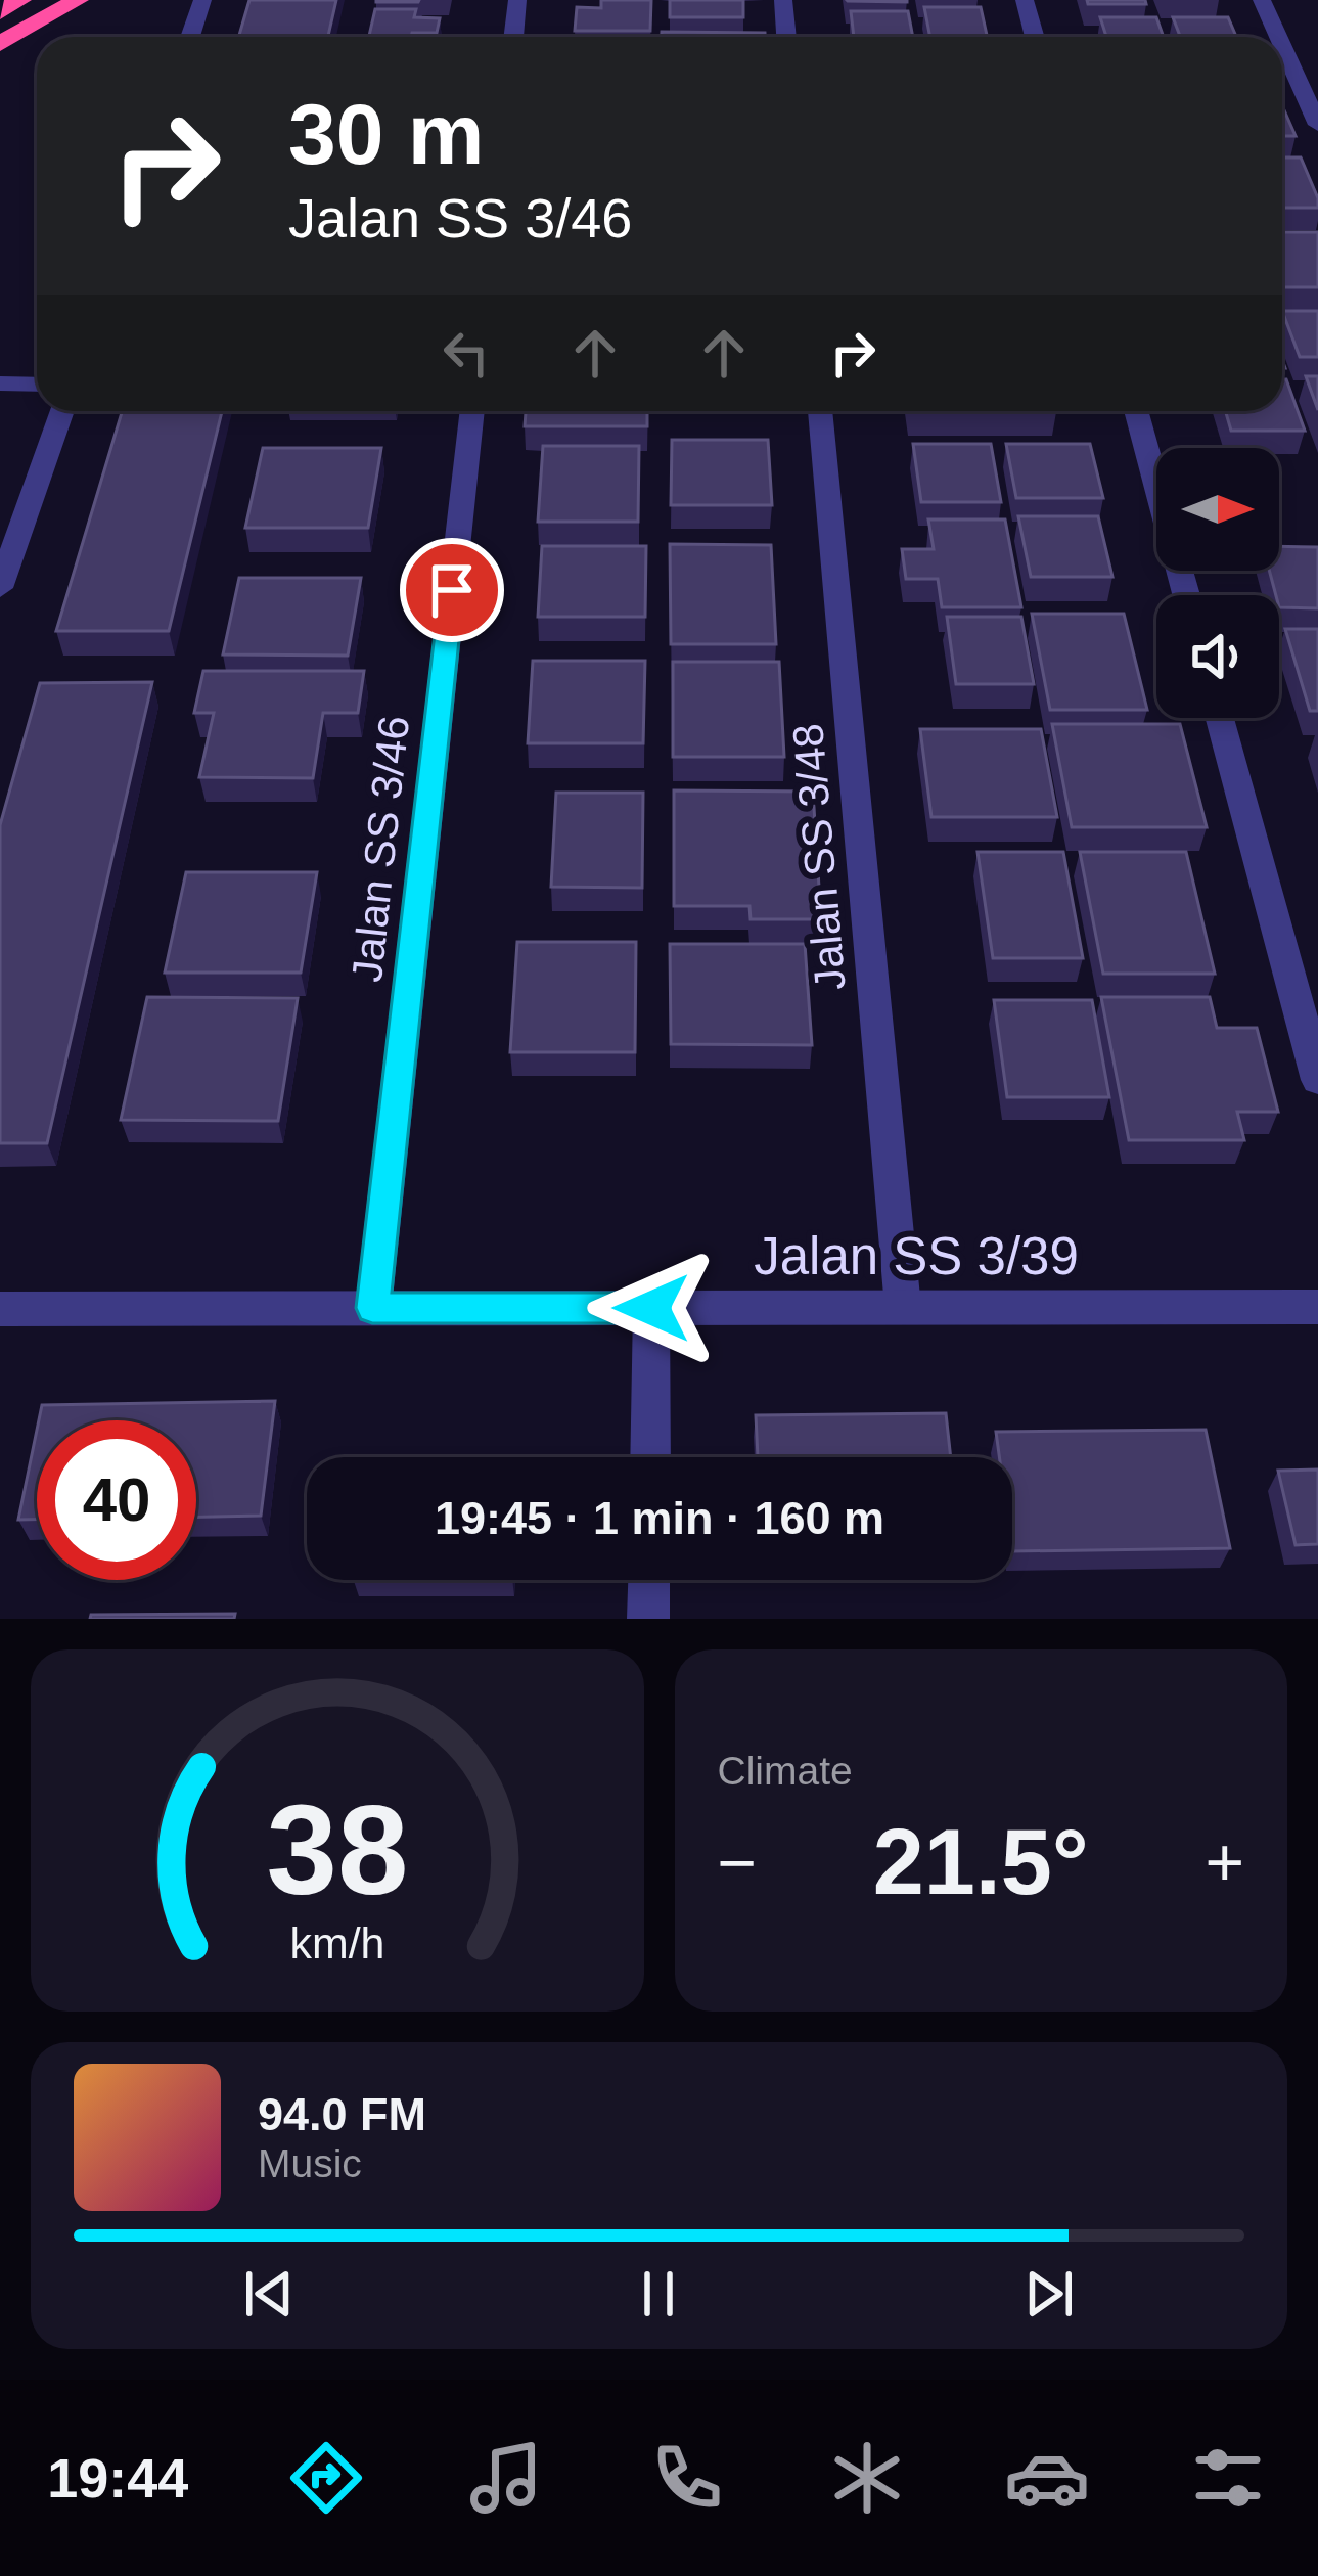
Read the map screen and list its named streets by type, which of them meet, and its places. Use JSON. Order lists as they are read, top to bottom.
{
  "streets": {
    "street": ["Jalan SS 3/46", "Jalan SS 3/48", "Jalan SS 3/39"]
  },
  "crossings": [
    ["Jalan SS 3/46", "Jalan SS 3/39"],
    ["Jalan SS 3/48", "Jalan SS 3/39"]
  ],
  "north": "right",
  "page": {
    "turn": ["30 m", "Jalan SS 3/46"],
    "limit": "40",
    "trip": "19:45 · 1 min · 160 m",
    "tile": "Climate",
    "heat": ["−", "21.5°", "+"],
    "song": ["94.0 FM", "Music"],
    "tabs": "19:44",
    "gauge": ["38", "km/h"]
  }
}
